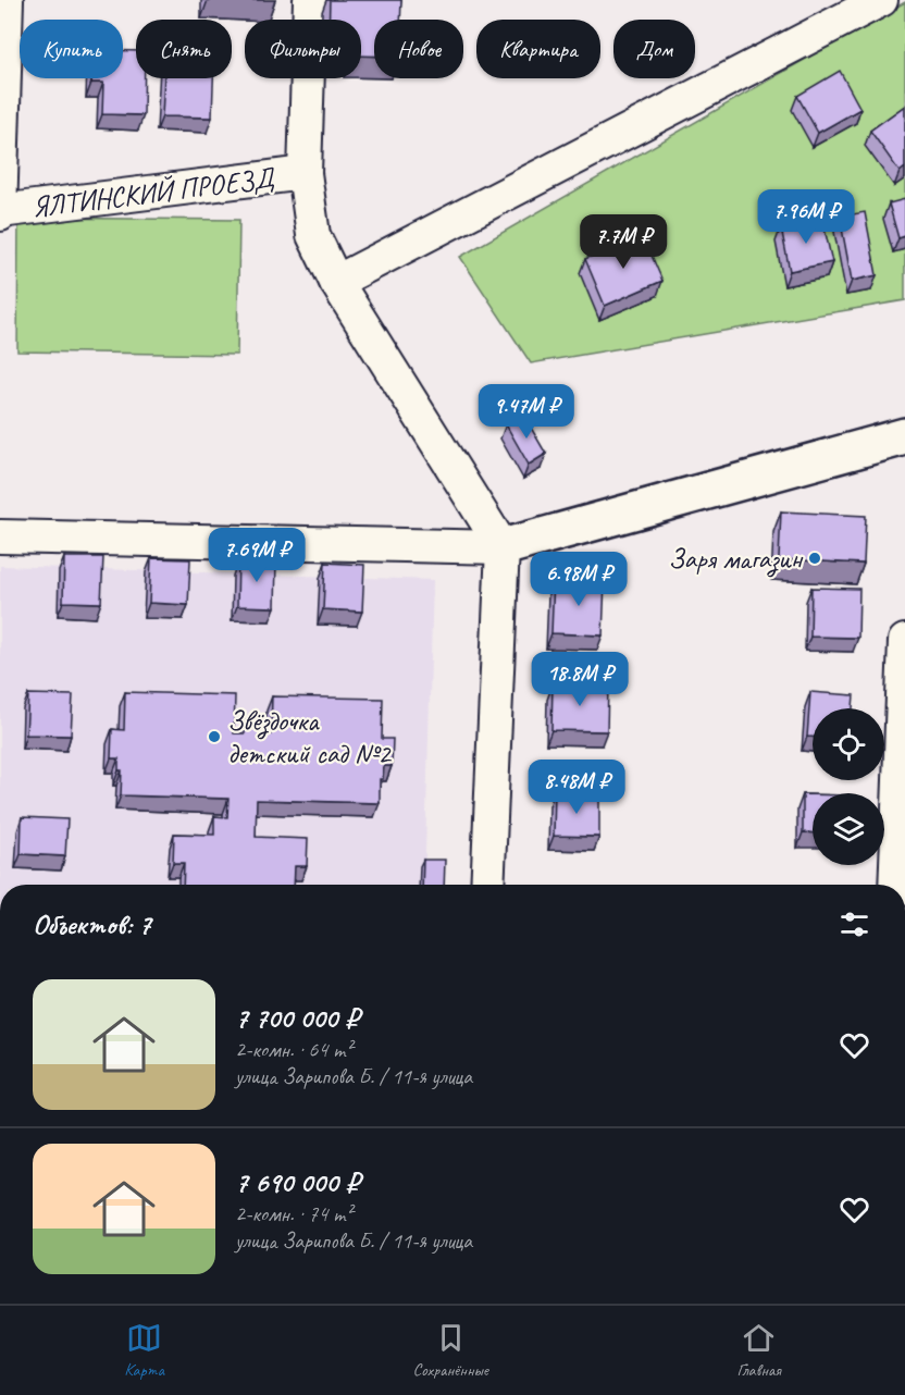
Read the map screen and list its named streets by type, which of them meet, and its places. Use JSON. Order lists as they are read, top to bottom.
{
  "streets": {
    "street": ["ЯЛТИНСКИЙ ПРОЕЗД"]
  },
  "places": ["Заря магазин", "Звёздочка детский сад №2"],
  "page": {
    "chip": [
      "Купить",
      "Снять",
      "Фильтры",
      "Новое",
      "Квартира",
      "Дом"
    ],
    "price": [
      "7.96M ₽",
      "7.7M ₽",
      "9.47M ₽",
      "7.69M ₽",
      "6.98M ₽",
      "18.8M ₽",
      "8.48M ₽"
    ],
    "heading": "Объектов: 7",
    "list": [
      {
        "name": "7 700 000 ₽",
        "note": "2-комн. · 64 m² · улица Зарипова Б. / 11-я улица"
      },
      {
        "name": "7 690 000 ₽",
        "note": "2-комн. · 74 m² · улица Зарипова Б. / 11-я улица"
      }
    ],
    "tabs": ["Карта", "Сохранённые", "Главная"]
  }
}
